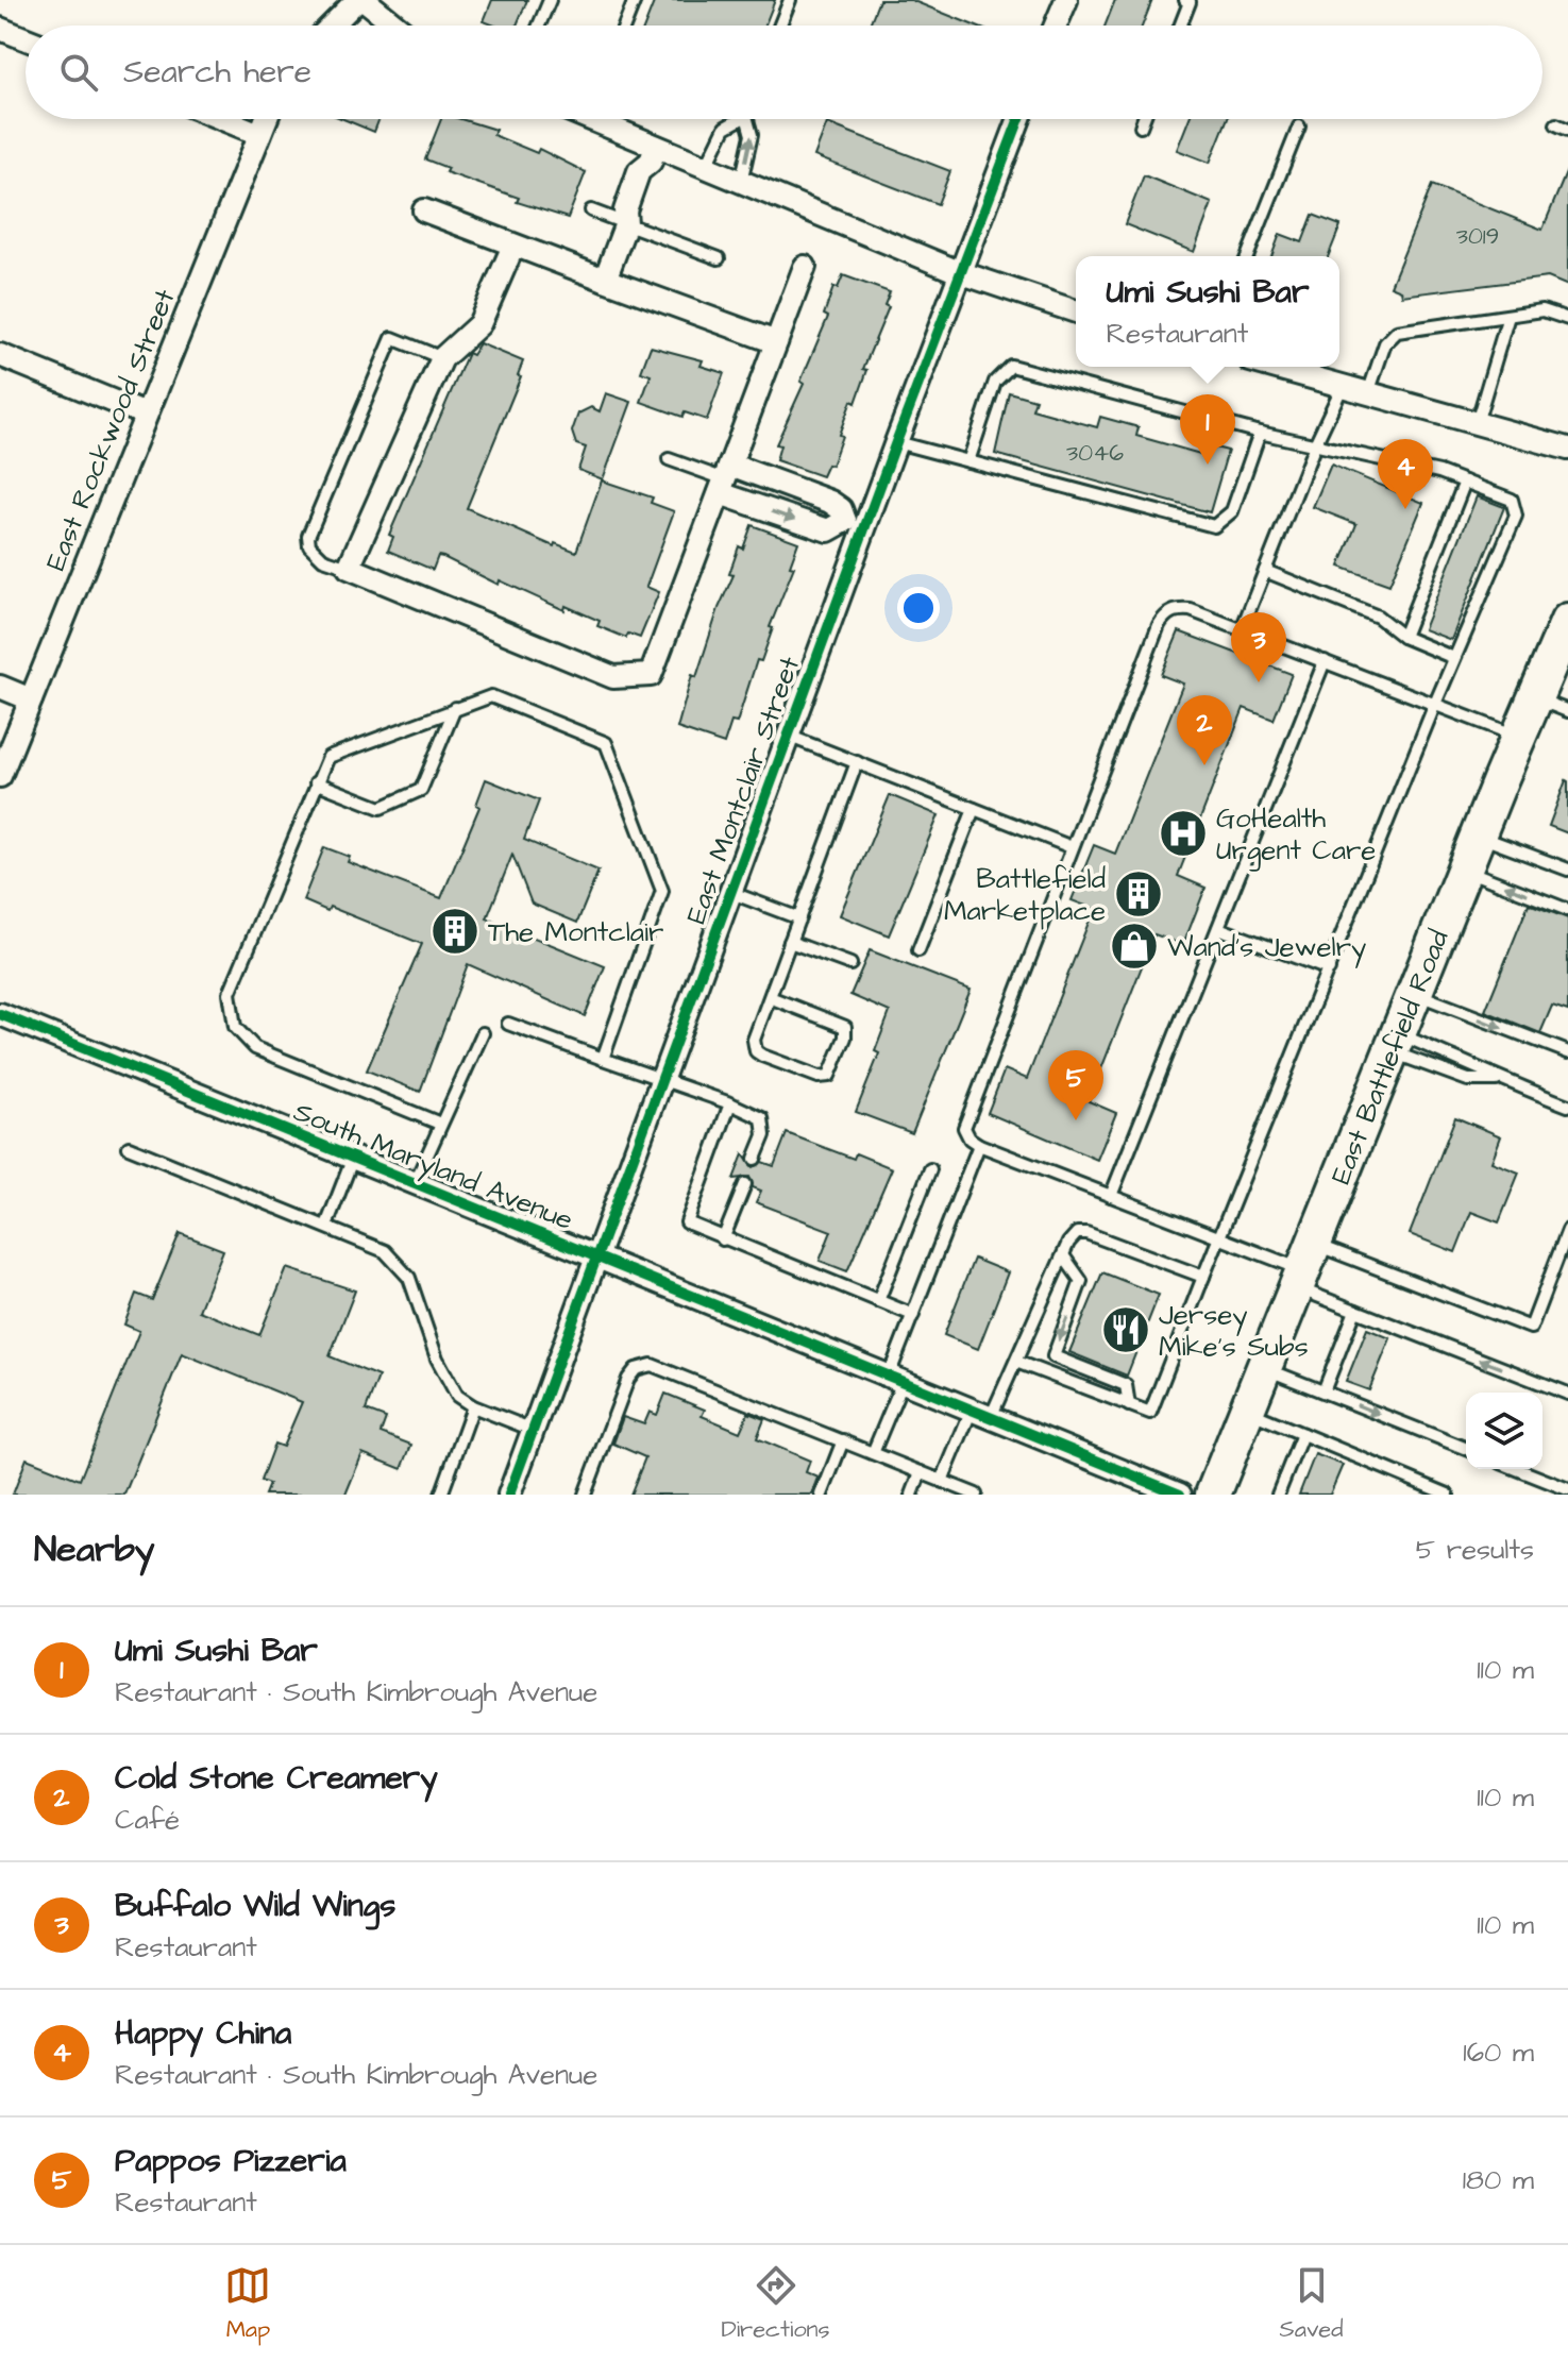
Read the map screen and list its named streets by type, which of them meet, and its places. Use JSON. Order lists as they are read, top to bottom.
{
  "streets": {
    "main road": ["East Battlefield Road"],
    "street": ["East Rockwood Street", "East Montclair Street", "South Maryland Avenue"]
  },
  "crossings": [
    ["East Montclair Street", "South Maryland Avenue"]
  ],
  "places": {
    "hospital": ["GoHealth Urgent Care"],
    "building": ["Battlefield Marketplace", "The Montclair"],
    "shop": ["Wand's Jewelry"],
    "restaurant": ["Jersey Mike's Subs"]
  },
  "house_numbers": ["3019", "3046"],
  "page": {
    "search": "Search here",
    "popup": ["Umi Sushi Bar", "Restaurant"],
    "pins": [
      "1",
      "4",
      "3",
      "2",
      "5"
    ],
    "heading": ["Nearby", "5 results"],
    "list": [
      {
        "mark": "1",
        "name": "Umi Sushi Bar",
        "note": "Restaurant · South Kimbrough Avenue",
        "value": "110 m"
      },
      {
        "mark": "2",
        "name": "Cold Stone Creamery",
        "note": "Café",
        "value": "110 m"
      },
      {
        "mark": "3",
        "name": "Buffalo Wild Wings",
        "note": "Restaurant",
        "value": "110 m"
      },
      {
        "mark": "4",
        "name": "Happy China",
        "note": "Restaurant · South Kimbrough Avenue",
        "value": "160 m"
      },
      {
        "mark": "5",
        "name": "Pappos Pizzeria",
        "note": "Restaurant",
        "value": "180 m"
      }
    ],
    "nav": ["Map", "Directions", "Saved"]
  }
}
